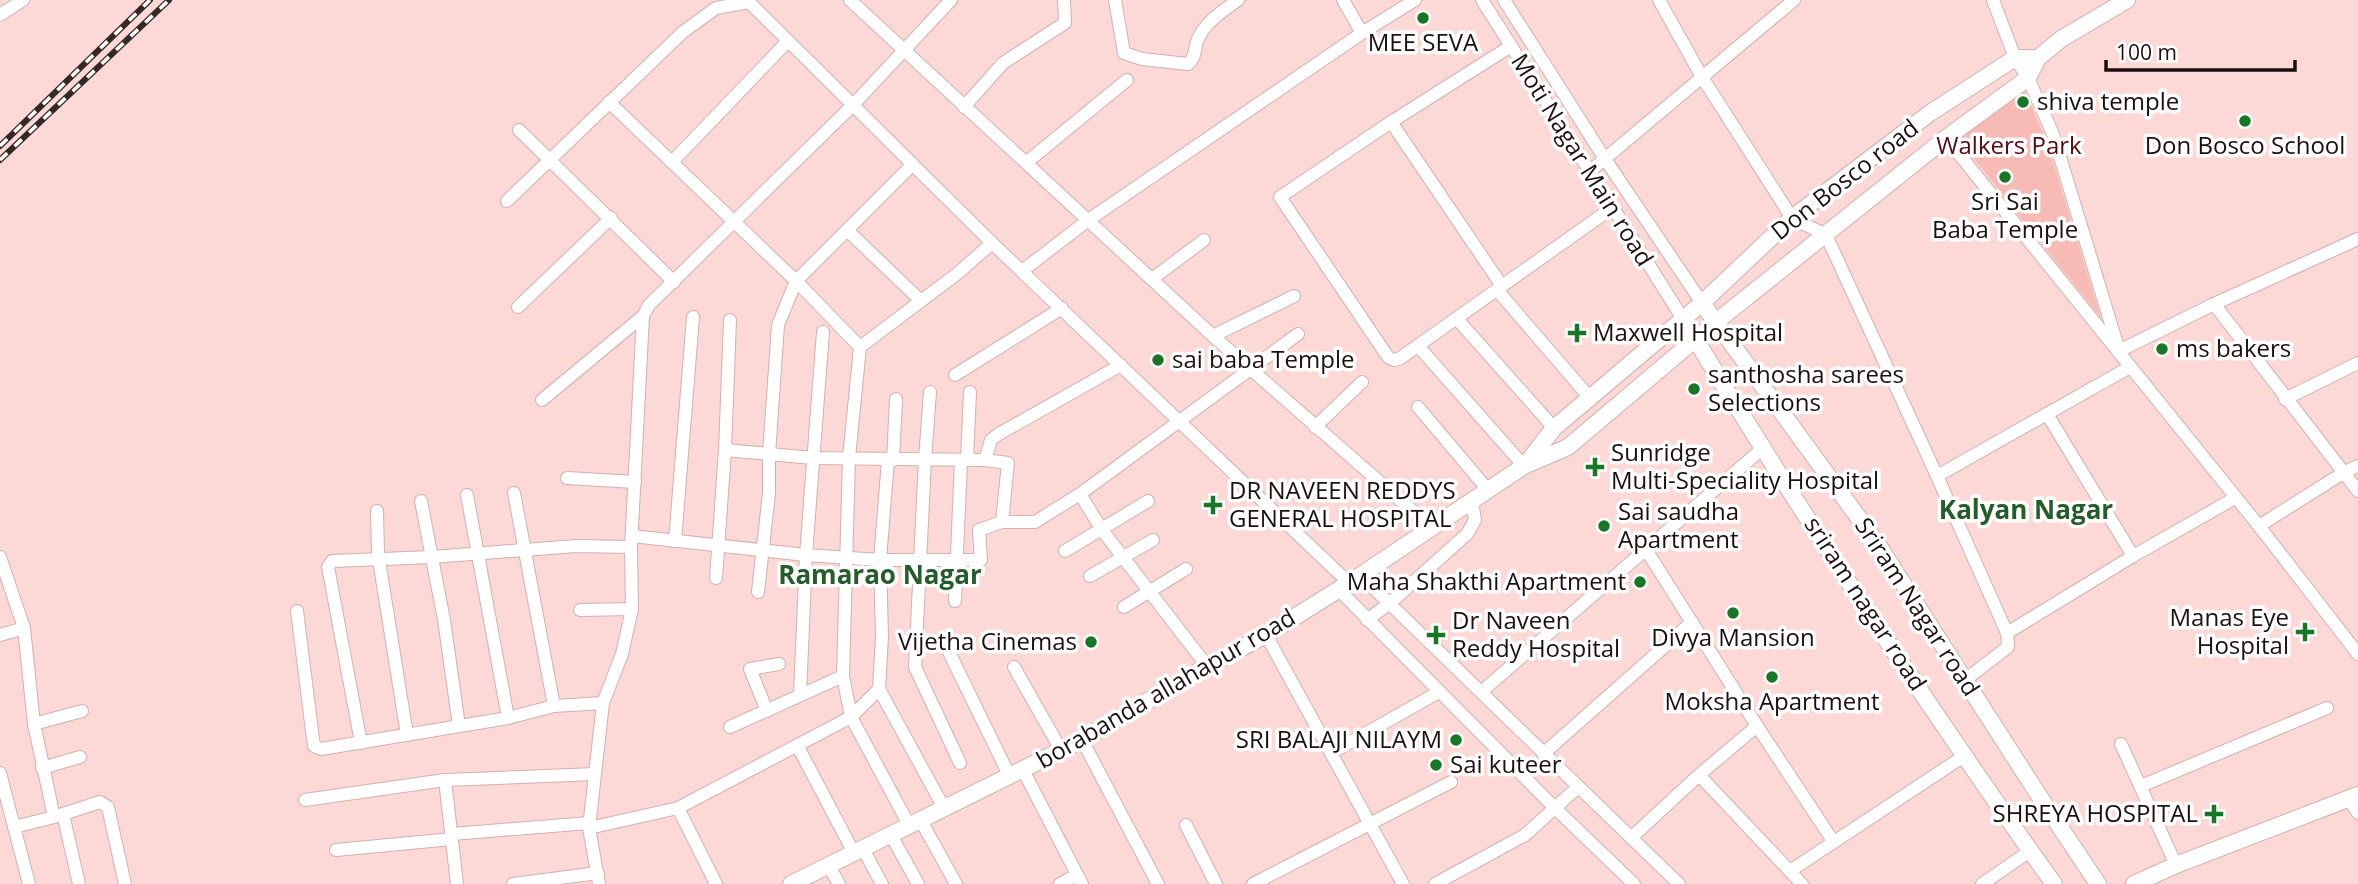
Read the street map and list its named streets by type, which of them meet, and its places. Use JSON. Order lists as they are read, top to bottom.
{
  "streets": {
    "main road": [
      "Don Bosco road",
      "sriram nagar road",
      "Sriram Nagar road",
      "borabanda allahapur road"
    ],
    "street": ["Moti Nagar Main road"]
  },
  "crossings": [
    ["Moti Nagar Main road", "Don Bosco road"],
    ["Moti Nagar Main road", "sriram nagar road"],
    ["Moti Nagar Main road", "Sriram Nagar road"],
    ["Moti Nagar Main road", "borabanda allahapur road"],
    ["Don Bosco road", "Sriram Nagar road"],
    ["Don Bosco road", "borabanda allahapur road"],
    ["sriram nagar road", "borabanda allahapur road"],
    ["Sriram Nagar road", "borabanda allahapur road"]
  ],
  "districts": ["Kalyan Nagar", "Ramarao Nagar"],
  "parks": ["Walkers Park"],
  "places": {
    "other": [
      "MEE SEVA",
      "shiva temple",
      "Don Bosco School",
      "Sri Sai Baba Temple",
      "ms bakers",
      "sai baba Temple",
      "santhosha sarees Selections",
      "Sai saudha Apartment",
      "Maha Shakthi Apartment",
      "Divya Mansion",
      "Vijetha Cinemas",
      "Moksha Apartment",
      "SRI BALAJI NILAYM",
      "Sai kuteer"
    ],
    "health": [
      "Maxwell Hospital",
      "Sunridge Multi-Speciality Hospital",
      "DR NAVEEN REDDYS GENERAL HOSPITAL",
      "Manas Eye Hospital",
      "Dr Naveen Reddy Hospital",
      "SHREYA HOSPITAL"
    ]
  },
  "scale_bar": "100 m"
}
